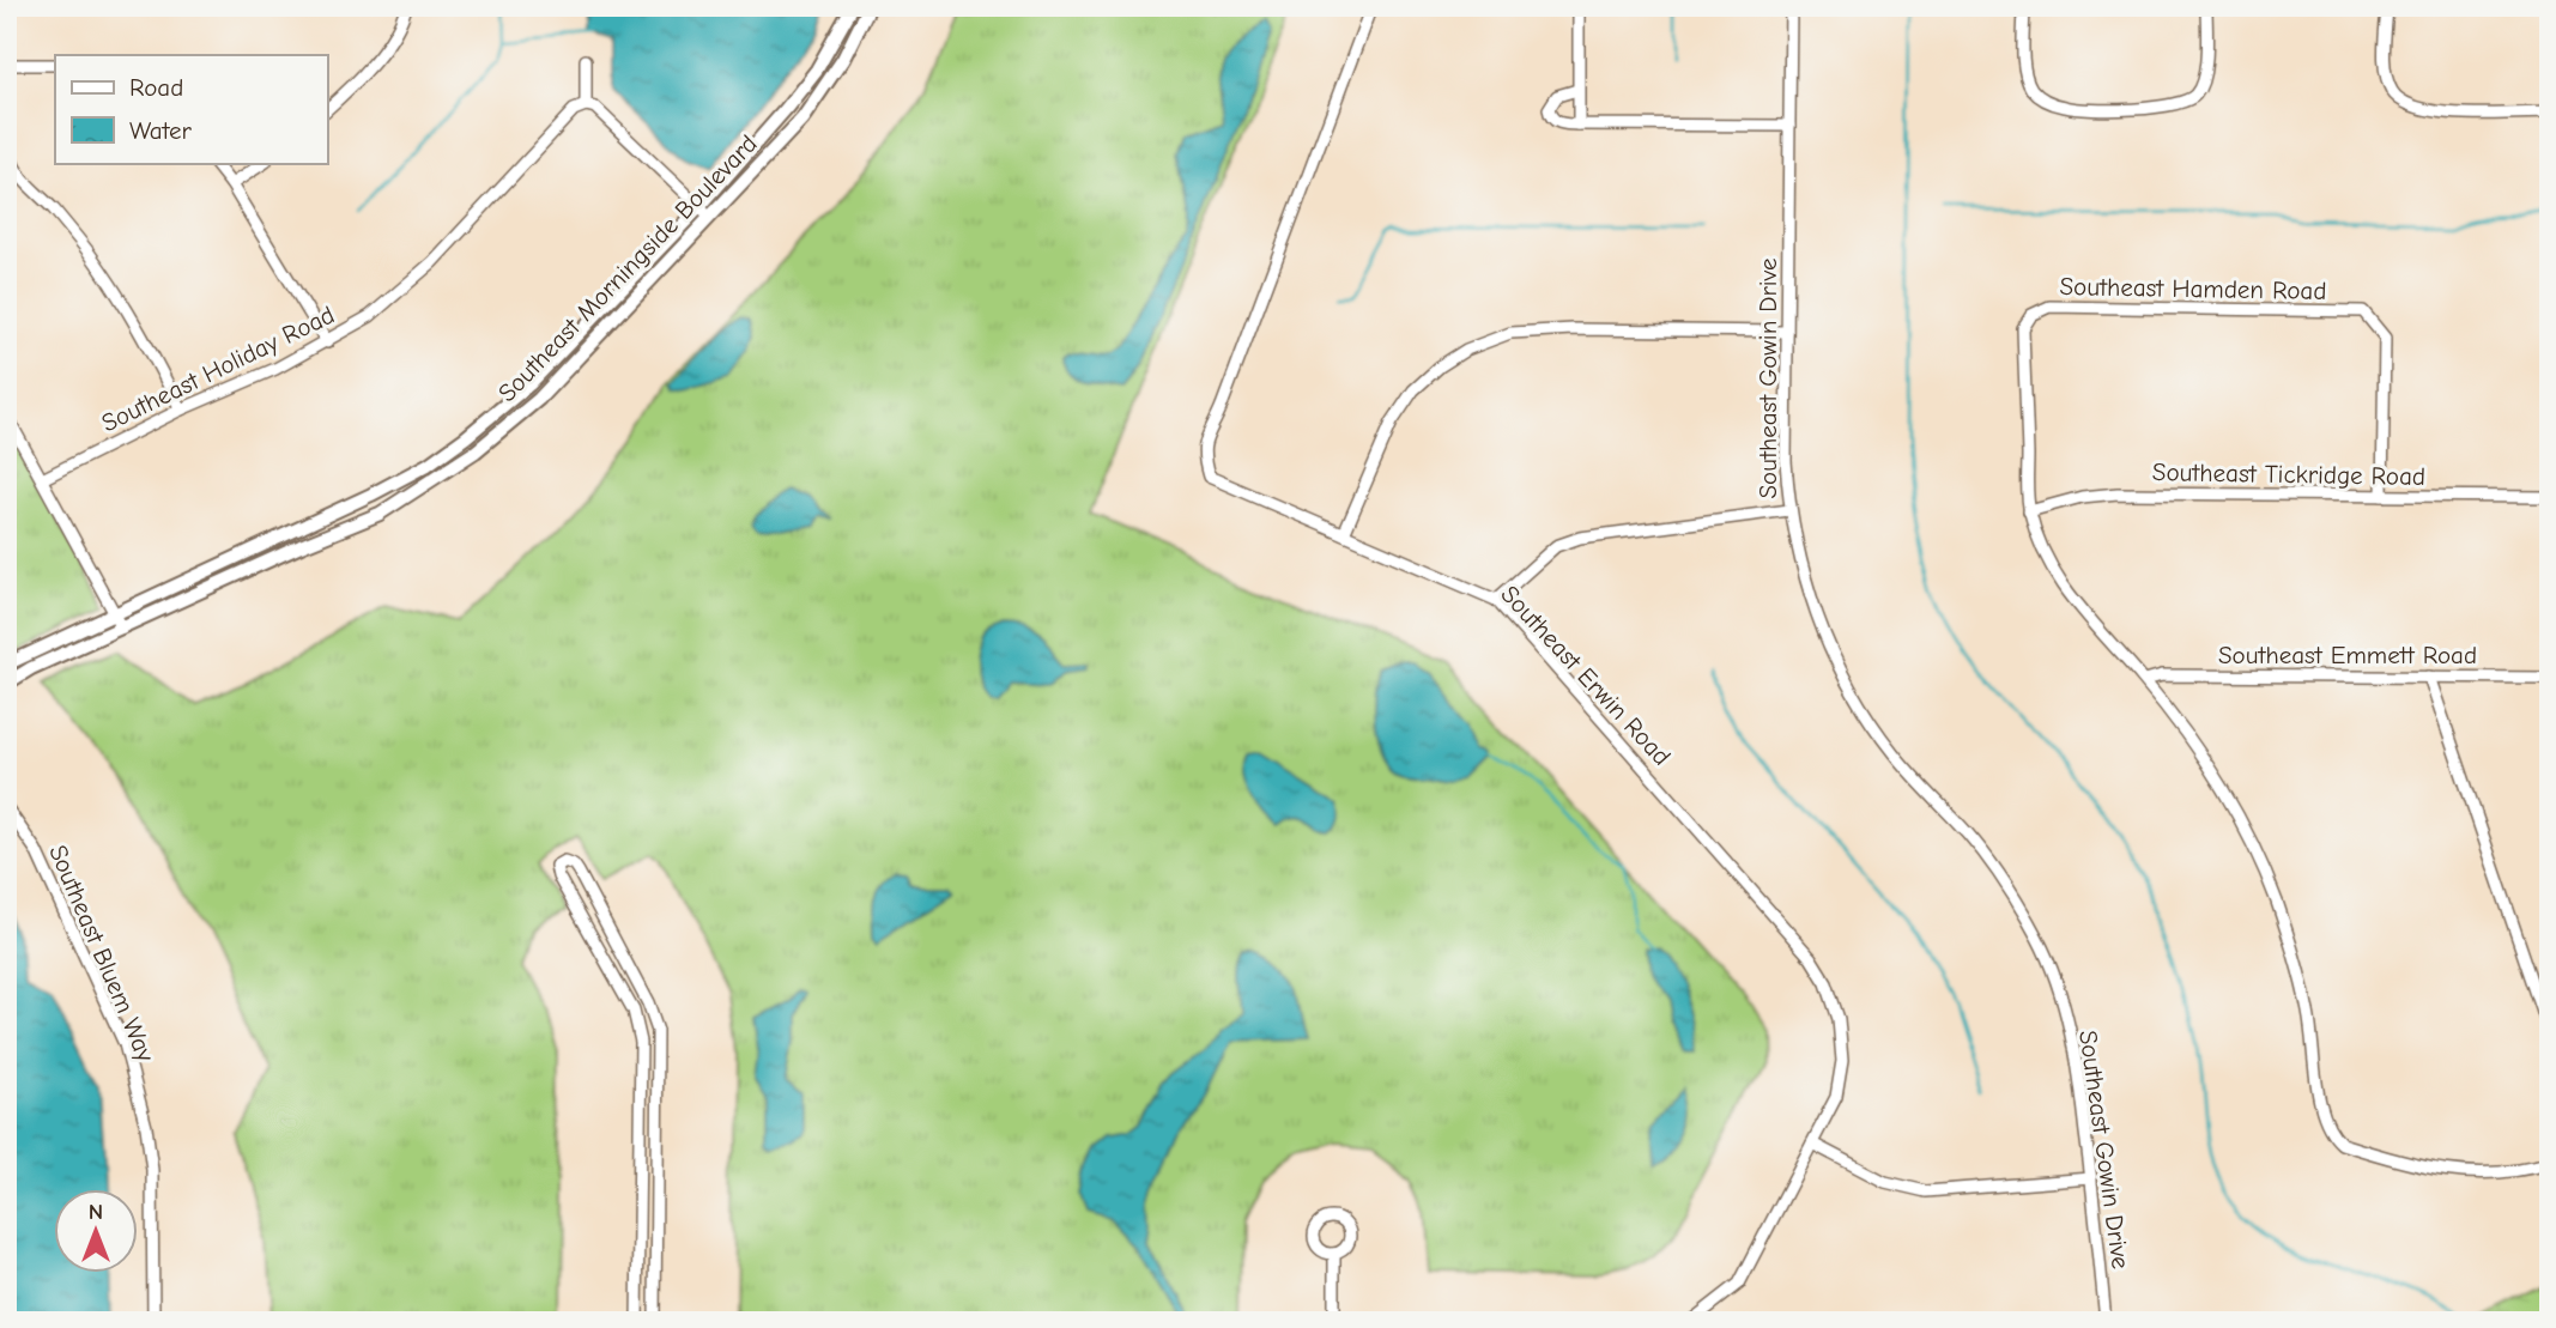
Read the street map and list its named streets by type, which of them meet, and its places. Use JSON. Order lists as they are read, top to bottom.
{
  "streets": {
    "street": [
      "Southeast Morningside Boulevard",
      "Southeast Hamden Road",
      "Southeast Holiday Road",
      "Southeast Gowin Drive",
      "Southeast Tickridge Road",
      "Southeast Emmett Road",
      "Southeast Erwin Road",
      "Southeast Bluem Way"
    ]
  },
  "crossings": [
    ["Southeast Hamden Road", "Southeast Tickridge Road"],
    ["Southeast Hamden Road", "Southeast Emmett Road"]
  ],
  "legend": ["Road", "Water"],
  "north": "top"
}
